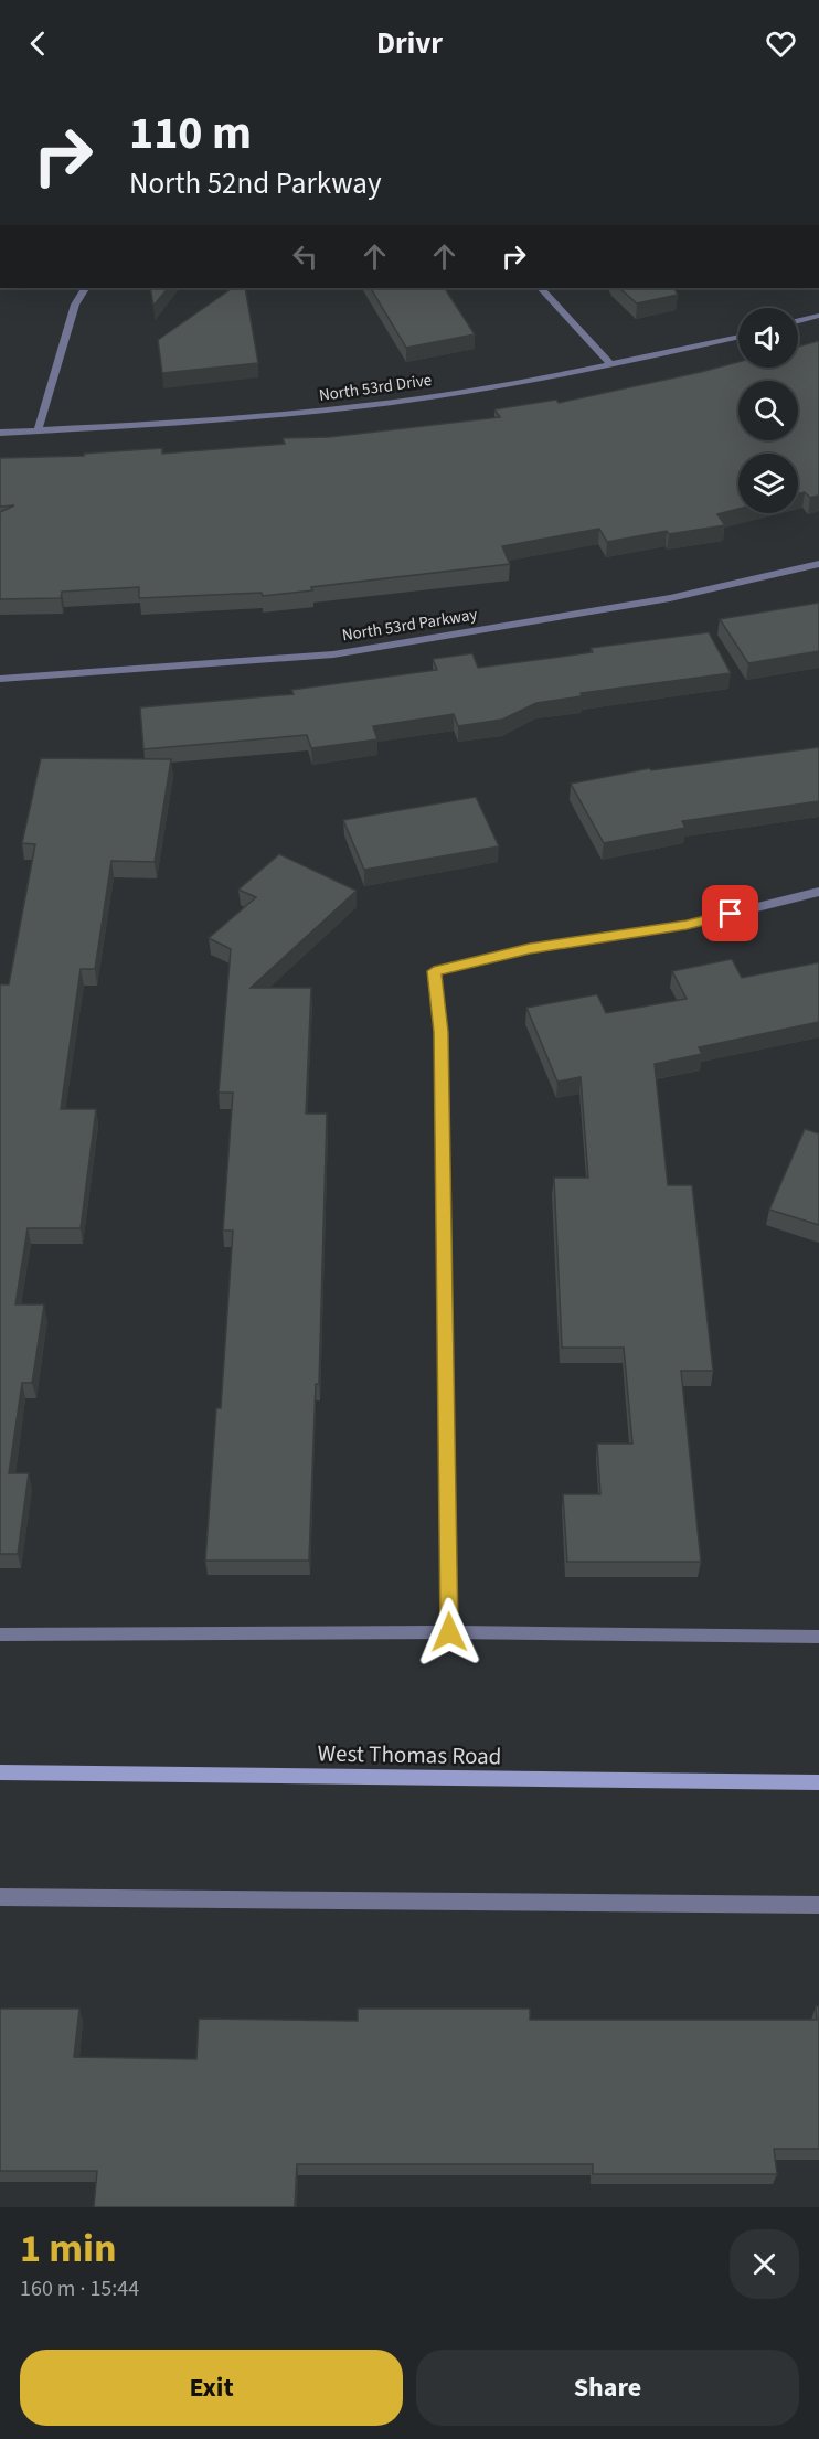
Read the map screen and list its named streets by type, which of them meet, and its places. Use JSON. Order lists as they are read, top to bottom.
{
  "streets": {
    "main road": ["West Thomas Road"],
    "street": ["North 53rd Drive", "North 53rd Parkway"]
  },
  "page": {
    "header": "Drivr",
    "turn": ["110 m", "North 52nd Parkway"],
    "heading": ["1 min", "160 m · 15:44"],
    "buttons": ["Exit", "Share"]
  }
}
